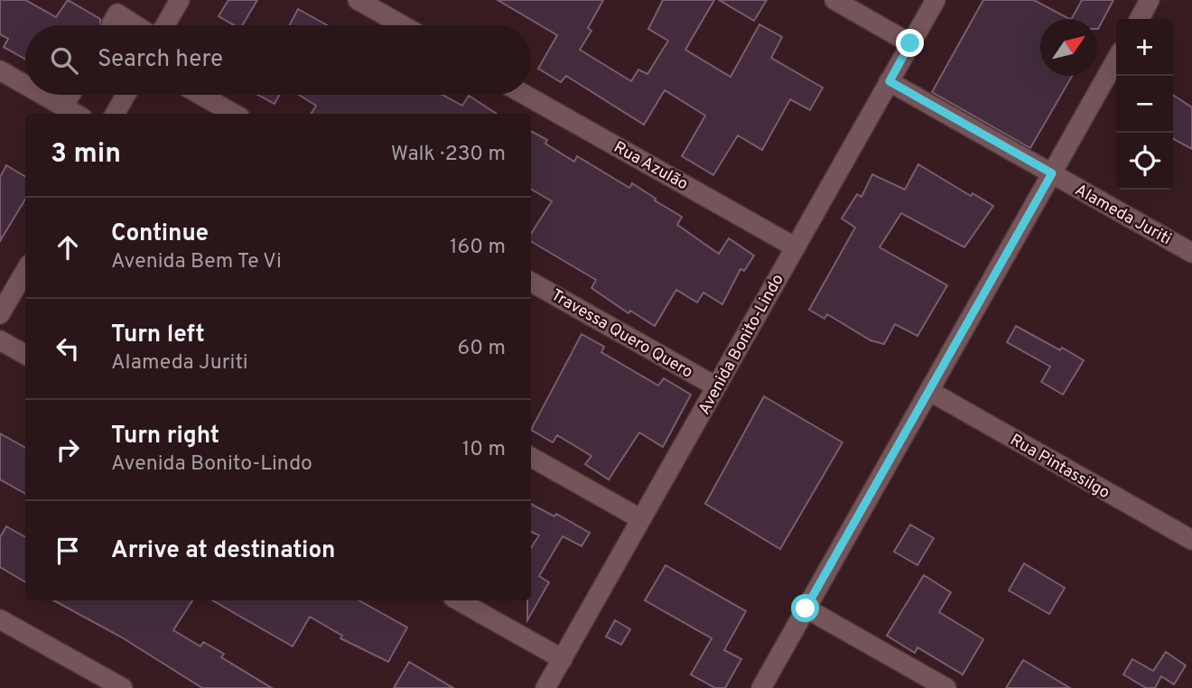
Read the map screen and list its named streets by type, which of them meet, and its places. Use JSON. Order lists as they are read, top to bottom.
{
  "streets": {
    "street": [
      "Rua Azulão",
      "Alameda Juriti",
      "Travessa Quero Quero",
      "Avenida Bonito-Lindo",
      "Rua Pintassilgo"
    ]
  },
  "crossings": [
    ["Rua Azulão", "Avenida Bonito-Lindo"],
    ["Alameda Juriti", "Avenida Bonito-Lindo"],
    ["Travessa Quero Quero", "Avenida Bonito-Lindo"]
  ],
  "north": "top right",
  "page": {
    "map_buttons": ["+", "−"],
    "search": "Search here",
    "heading": ["3 min", "Walk · 230 m"],
    "list": [
      ["Continue", "Avenida Bem Te Vi", "160 m"],
      ["Turn left", "Alameda Juriti", "60 m"],
      ["Turn right", "Avenida Bonito-Lindo", "10 m"],
      "Arrive at destination"
    ]
  }
}
